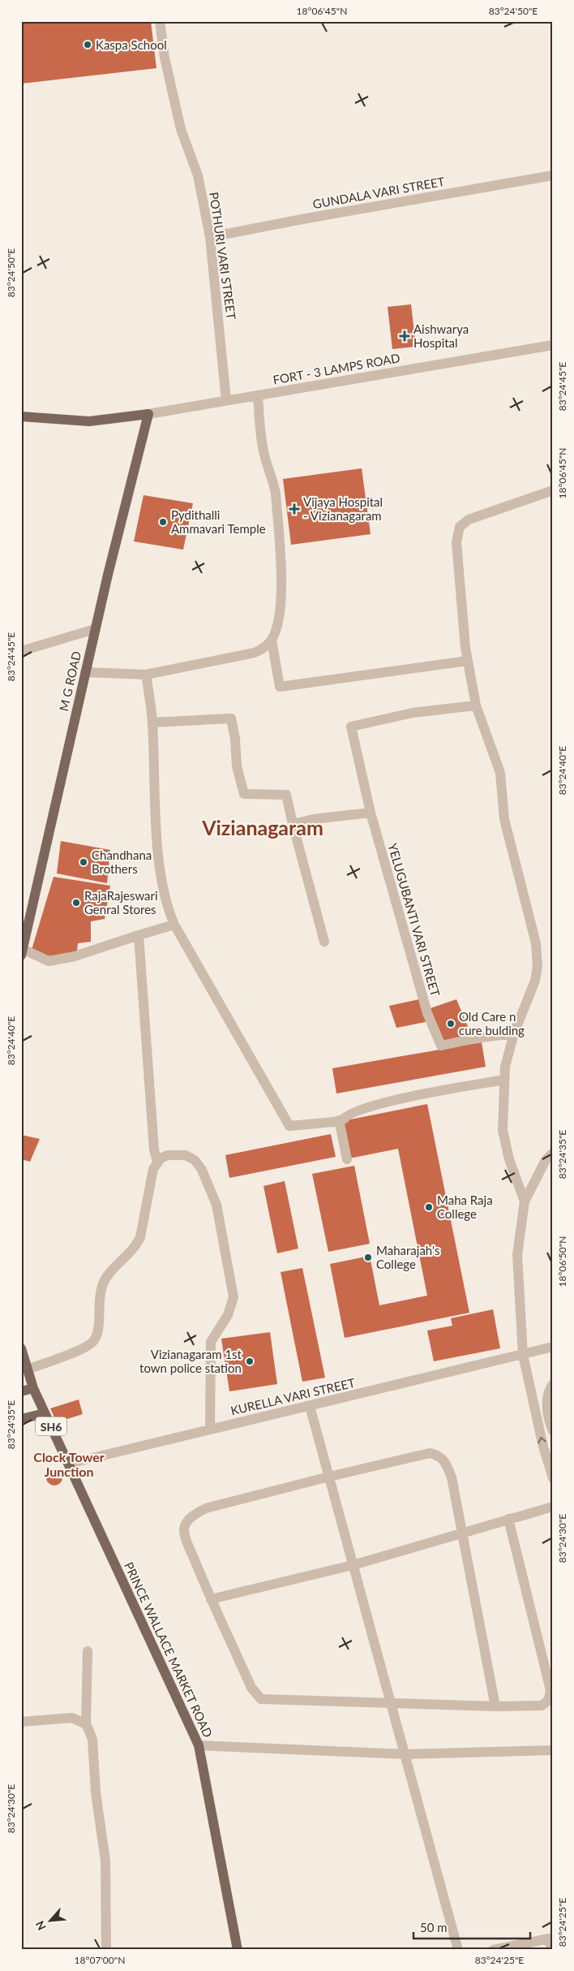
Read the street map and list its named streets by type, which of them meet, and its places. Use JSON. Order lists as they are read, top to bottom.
{
  "streets": {
    "main road": ["M G ROAD", "SH6", "PRINCE WALLACE MARKET ROAD"],
    "street": [
      "GUNDALA VARI STREET",
      "POTHURI VARI STREET",
      "FORT - 3 LAMPS ROAD",
      "YELUGUBANTI VARI STREET",
      "KURELLA VARI STREET"
    ]
  },
  "crossings": [
    ["GUNDALA VARI STREET", "POTHURI VARI STREET"],
    ["POTHURI VARI STREET", "FORT - 3 LAMPS ROAD"],
    ["FORT - 3 LAMPS ROAD", "M G ROAD"],
    ["KURELLA VARI STREET", "SH6"],
    ["KURELLA VARI STREET", "PRINCE WALLACE MARKET ROAD"],
    ["SH6", "PRINCE WALLACE MARKET ROAD"]
  ],
  "districts": ["Vizianagaram", "Clock Tower Junction"],
  "places": {
    "other": [
      "Kaspa School",
      "Pydithalli Ammavari Temple",
      "Chandhana Brothers",
      "RajaRajeswari Genral Stores",
      "Old Care n cure bulding",
      "Maha Raja College",
      "Maharajah's College",
      "Vizianagaram 1st town police station"
    ],
    "health": ["Aishwarya Hospital", "Vijaya Hospital - Vizianagaram"]
  },
  "scale_bar": "50 m",
  "north": "bottom left",
  "coordinates": [
    "18°06'45\"N",
    "83°24'50\"E",
    "83°24'45\"E",
    "83°24'40\"E",
    "83°24'35\"E",
    "18°06'50\"N",
    "83°24'30\"E",
    "83°24'25\"E",
    "18°07'00\"N"
  ]
}
